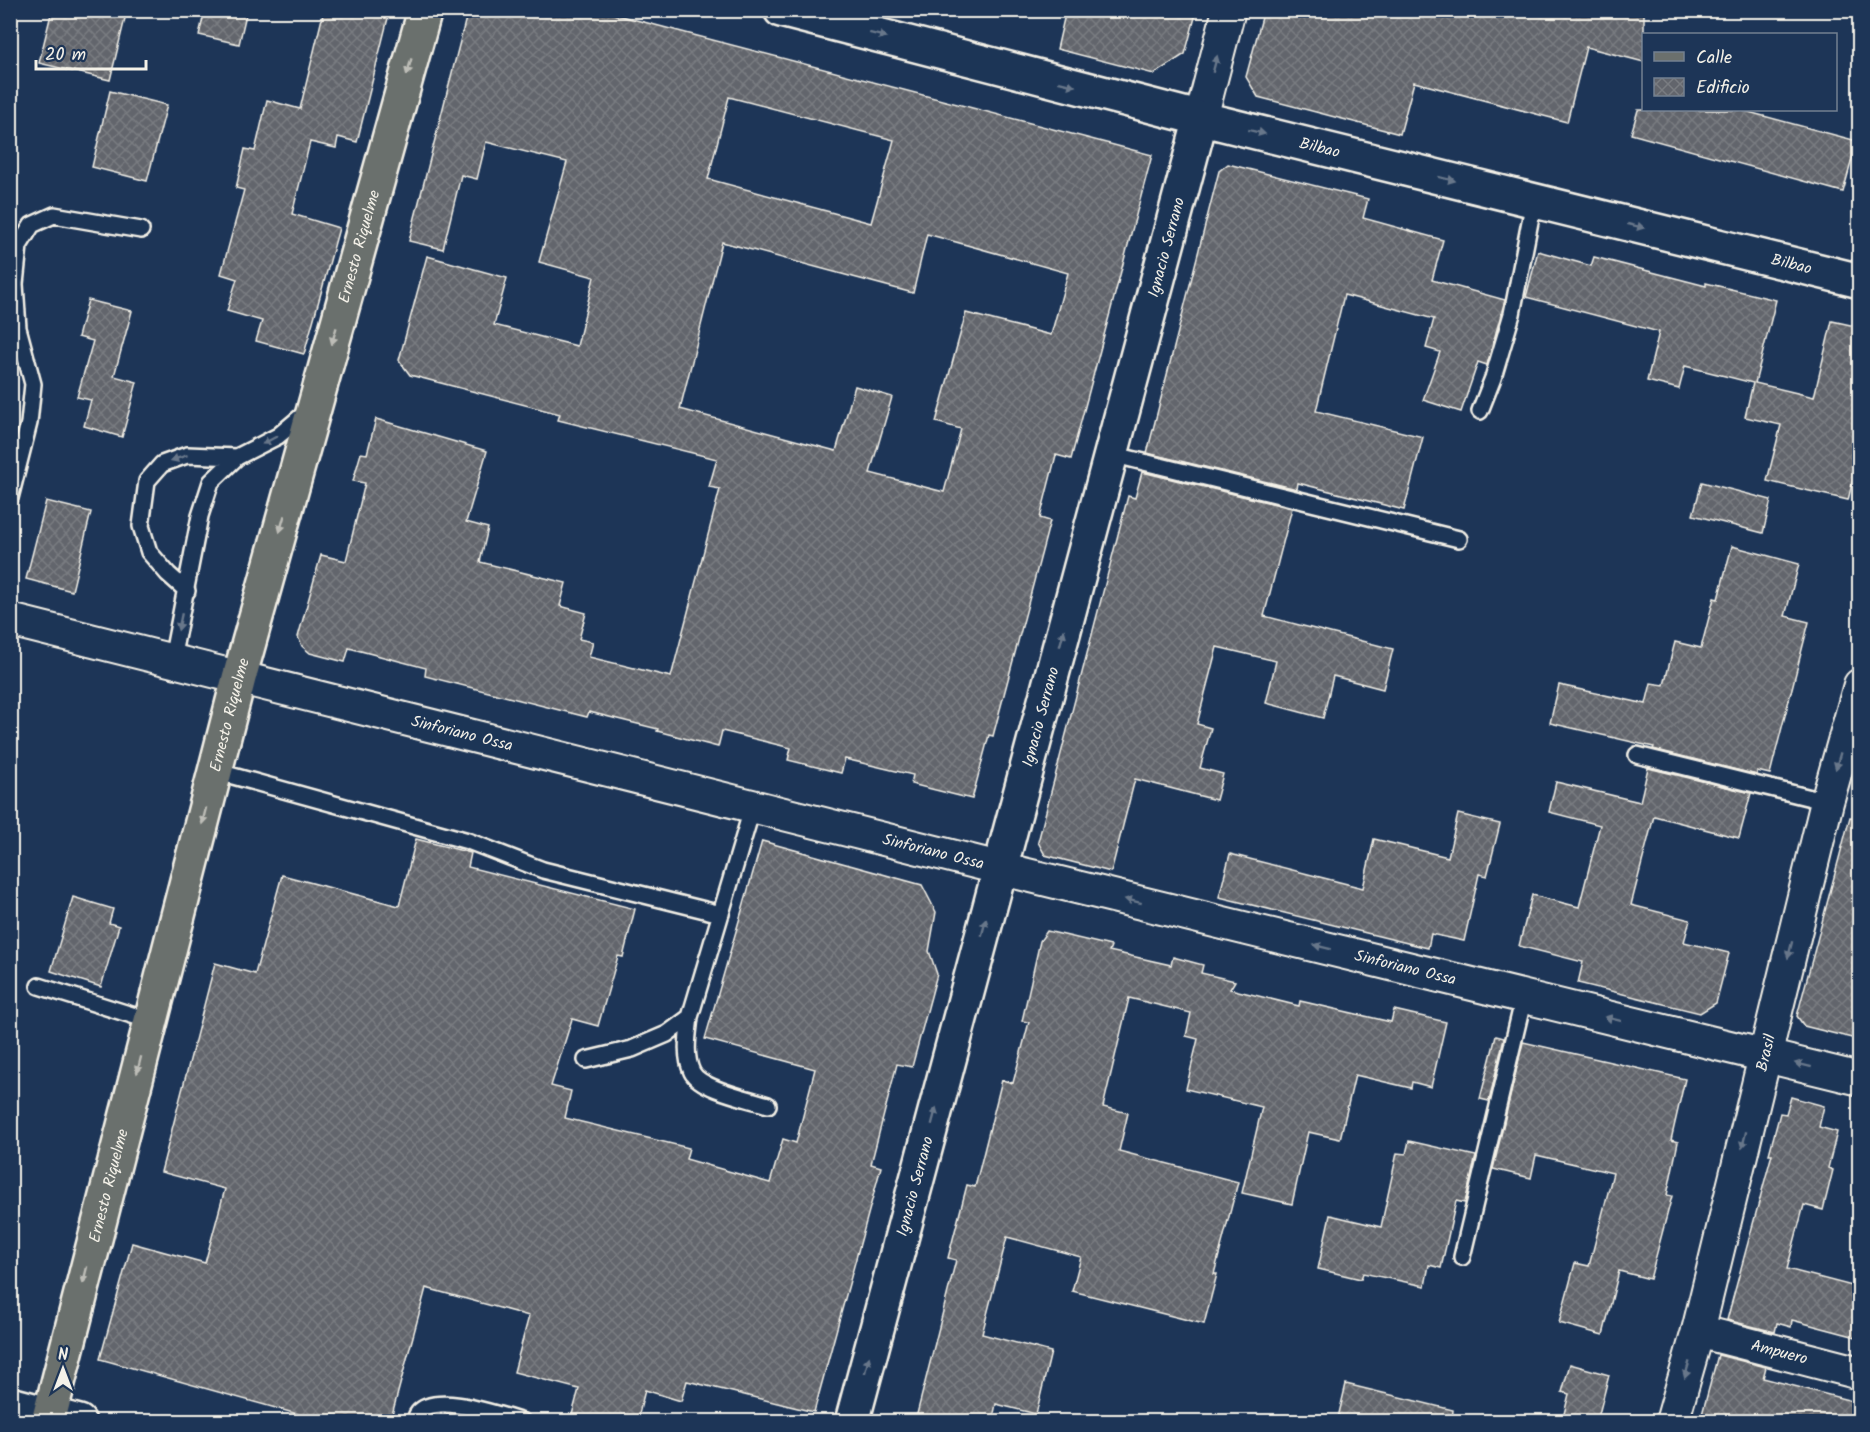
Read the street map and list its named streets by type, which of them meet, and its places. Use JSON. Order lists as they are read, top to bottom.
{
  "streets": {
    "main road": ["Bilbao", "Ernesto Riquelme", "Ignacio Serrano"],
    "street": ["Sinforiano Ossa", "Brasil", "Ampuero"]
  },
  "crossings": [
    ["Bilbao", "Ignacio Serrano"],
    ["Ernesto Riquelme", "Sinforiano Ossa"],
    ["Ignacio Serrano", "Sinforiano Ossa"],
    ["Sinforiano Ossa", "Brasil"],
    ["Brasil", "Ampuero"]
  ],
  "one_way": [
    "Bilbao",
    "Ernesto Riquelme",
    "Ignacio Serrano",
    "Sinforiano Ossa",
    "Brasil"
  ],
  "legend": ["Calle", "Edificio"],
  "scale_bar": "20 m",
  "north": "top"
}
